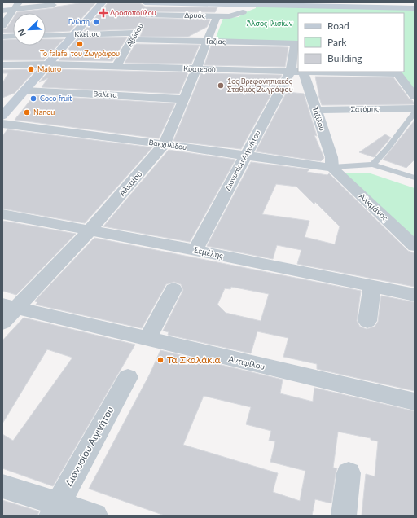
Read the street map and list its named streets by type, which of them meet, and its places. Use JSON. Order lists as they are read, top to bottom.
{
  "streets": {
    "street": [
      "Δρυός",
      "Κλείτου",
      "Αβύδου",
      "Γαζίας",
      "Κρατερού",
      "Βαλέτα",
      "Σατόμης",
      "Ταξίλου",
      "Βακχυλίδου",
      "Διονυσίου Αιγινήτου",
      "Αλκαίου",
      "Αλκμάνος",
      "Σεμέλης",
      "Αντιφίλου"
    ]
  },
  "crossings": [
    ["Δρυός", "Αβύδου"],
    ["Δρυός", "Αλκαίου"],
    ["Κλείτου", "Αβύδου"],
    ["Κλείτου", "Γαζίας"],
    ["Αβύδου", "Γαζίας"],
    ["Αβύδου", "Κρατερού"],
    ["Γαζίας", "Αλκαίου"],
    ["Κρατερού", "Ταξίλου"],
    ["Κρατερού", "Διονυσίου Αιγινήτου"],
    ["Κρατερού", "Αλκαίου"],
    ["Βαλέτα", "Αλκαίου"],
    ["Σατόμης", "Ταξίλου"],
    ["Ταξίλου", "Βακχυλίδου"],
    ["Ταξίλου", "Αλκμάνος"],
    ["Βακχυλίδου", "Διονυσίου Αιγινήτου"],
    ["Βακχυλίδου", "Αλκαίου"],
    ["Βακχυλίδου", "Αλκμάνος"],
    ["Διονυσίου Αιγινήτου", "Σεμέλης"],
    ["Αλκαίου", "Σεμέλης"],
    ["Αλκαίου", "Αντιφίλου"]
  ],
  "parks": ["Άλσος Ιλισίων"],
  "places": {
    "health": ["Δροσοπούλου"],
    "other": [
      "Γνώση",
      "Το falafel του Ζωγράφου",
      "Maturo",
      "1ος Βρεφονηπιακός Σταθμός Ζωγράφου",
      "Coco fruit",
      "Nanou",
      "Τα Σκαλάκια"
    ]
  },
  "legend": ["Road", "Park", "Building"],
  "north": "bottom left"
}
